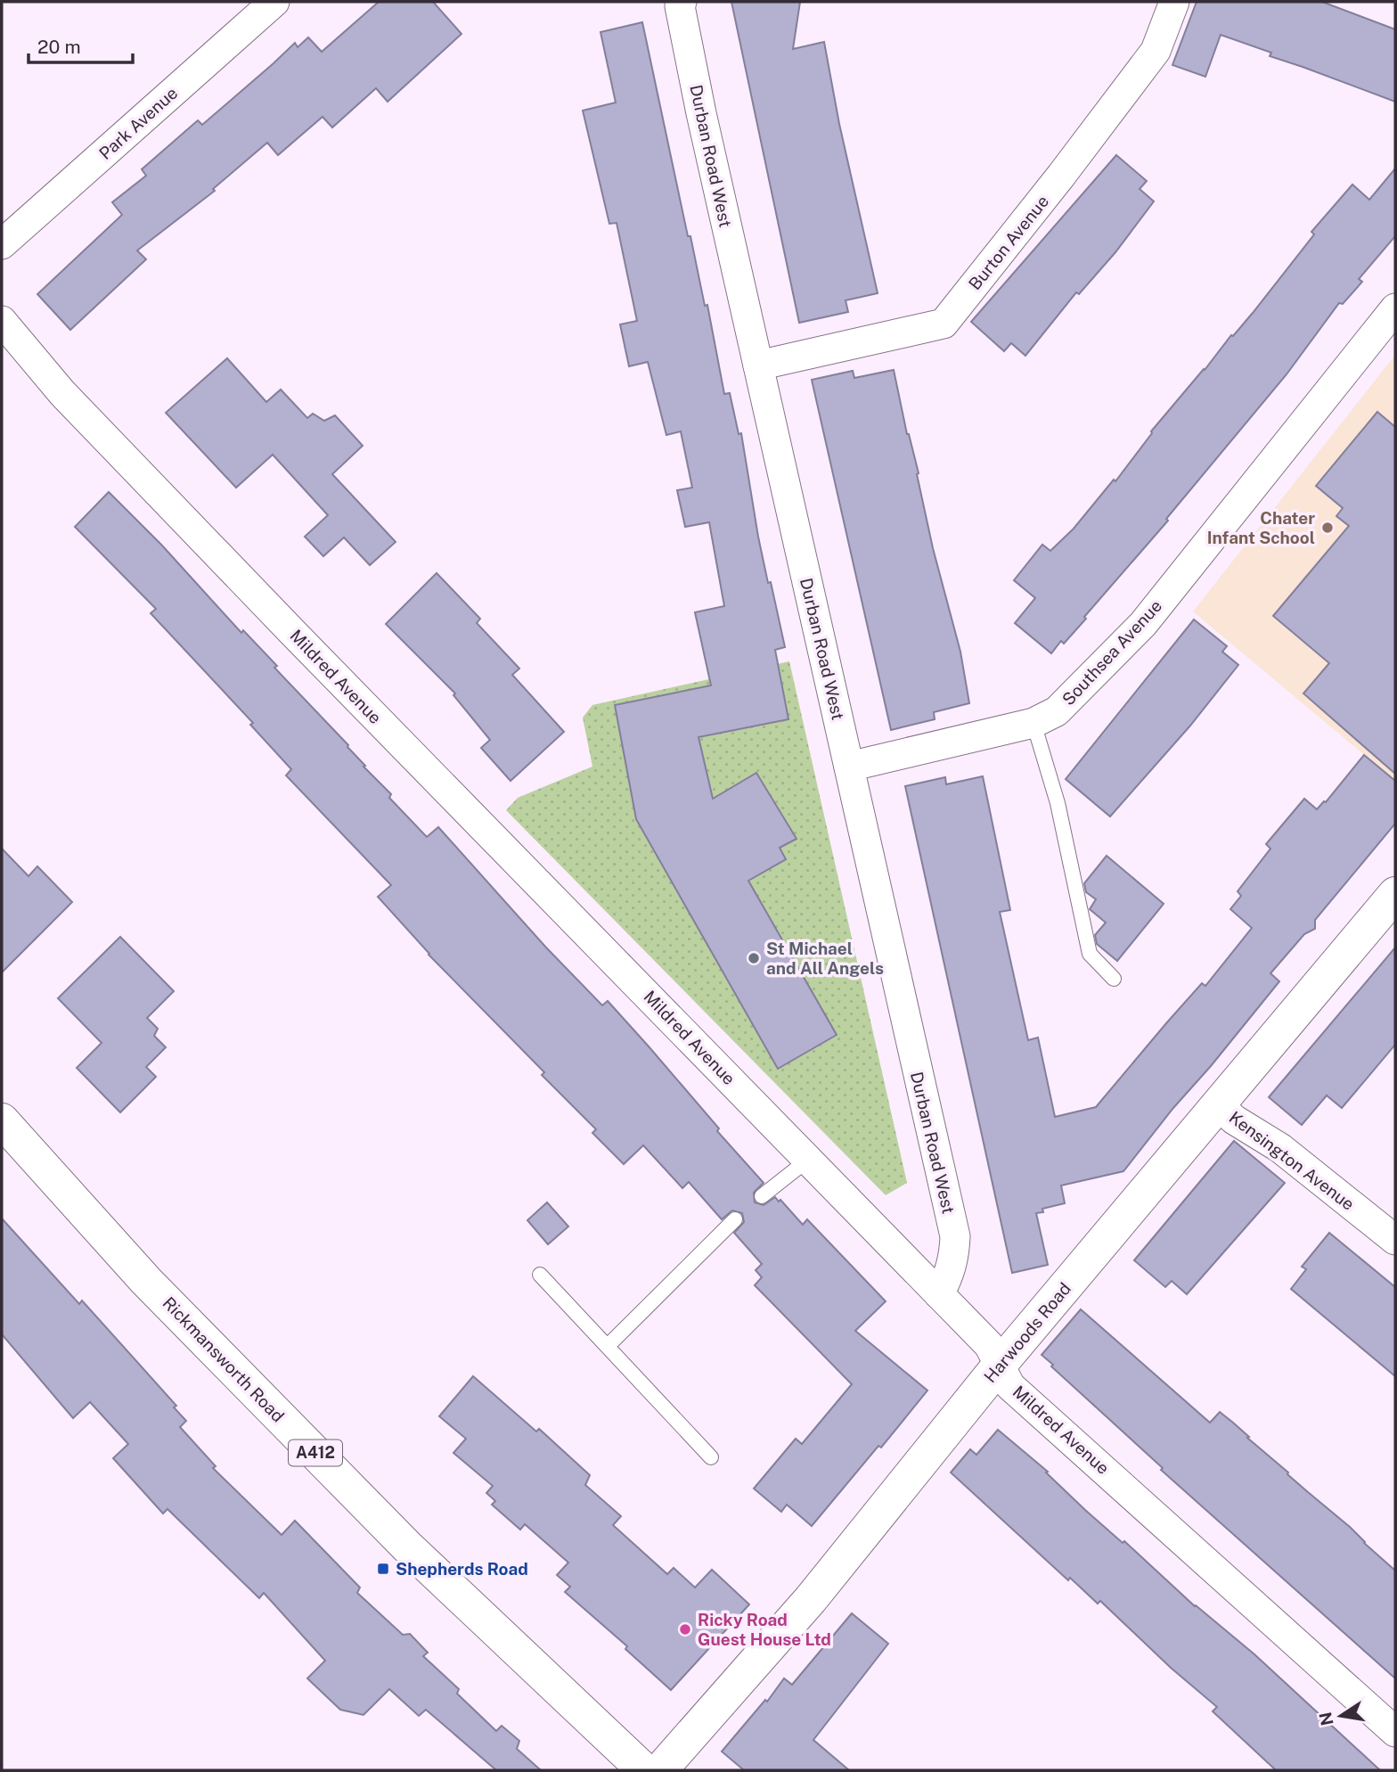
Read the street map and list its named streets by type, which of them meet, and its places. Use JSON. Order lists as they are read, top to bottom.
{
  "streets": {
    "street": [
      "Park Avenue",
      "Durban Road West",
      "Burton Avenue",
      "Southsea Avenue",
      "Mildred Avenue",
      "Kensington Avenue",
      "Harwoods Road",
      "Rickmansworth Road",
      "A412"
    ]
  },
  "crossings": [
    ["Durban Road West", "Burton Avenue"],
    ["Durban Road West", "Southsea Avenue"],
    ["Durban Road West", "Mildred Avenue"],
    ["Mildred Avenue", "Harwoods Road"],
    ["Kensington Avenue", "Harwoods Road"]
  ],
  "places": {
    "other": ["Chater Infant School", "St Michael and All Angels", "Ricky Road Guest House Ltd"],
    "transit": ["Shepherds Road"]
  },
  "scale_bar": "20 m",
  "north": "left"
}
